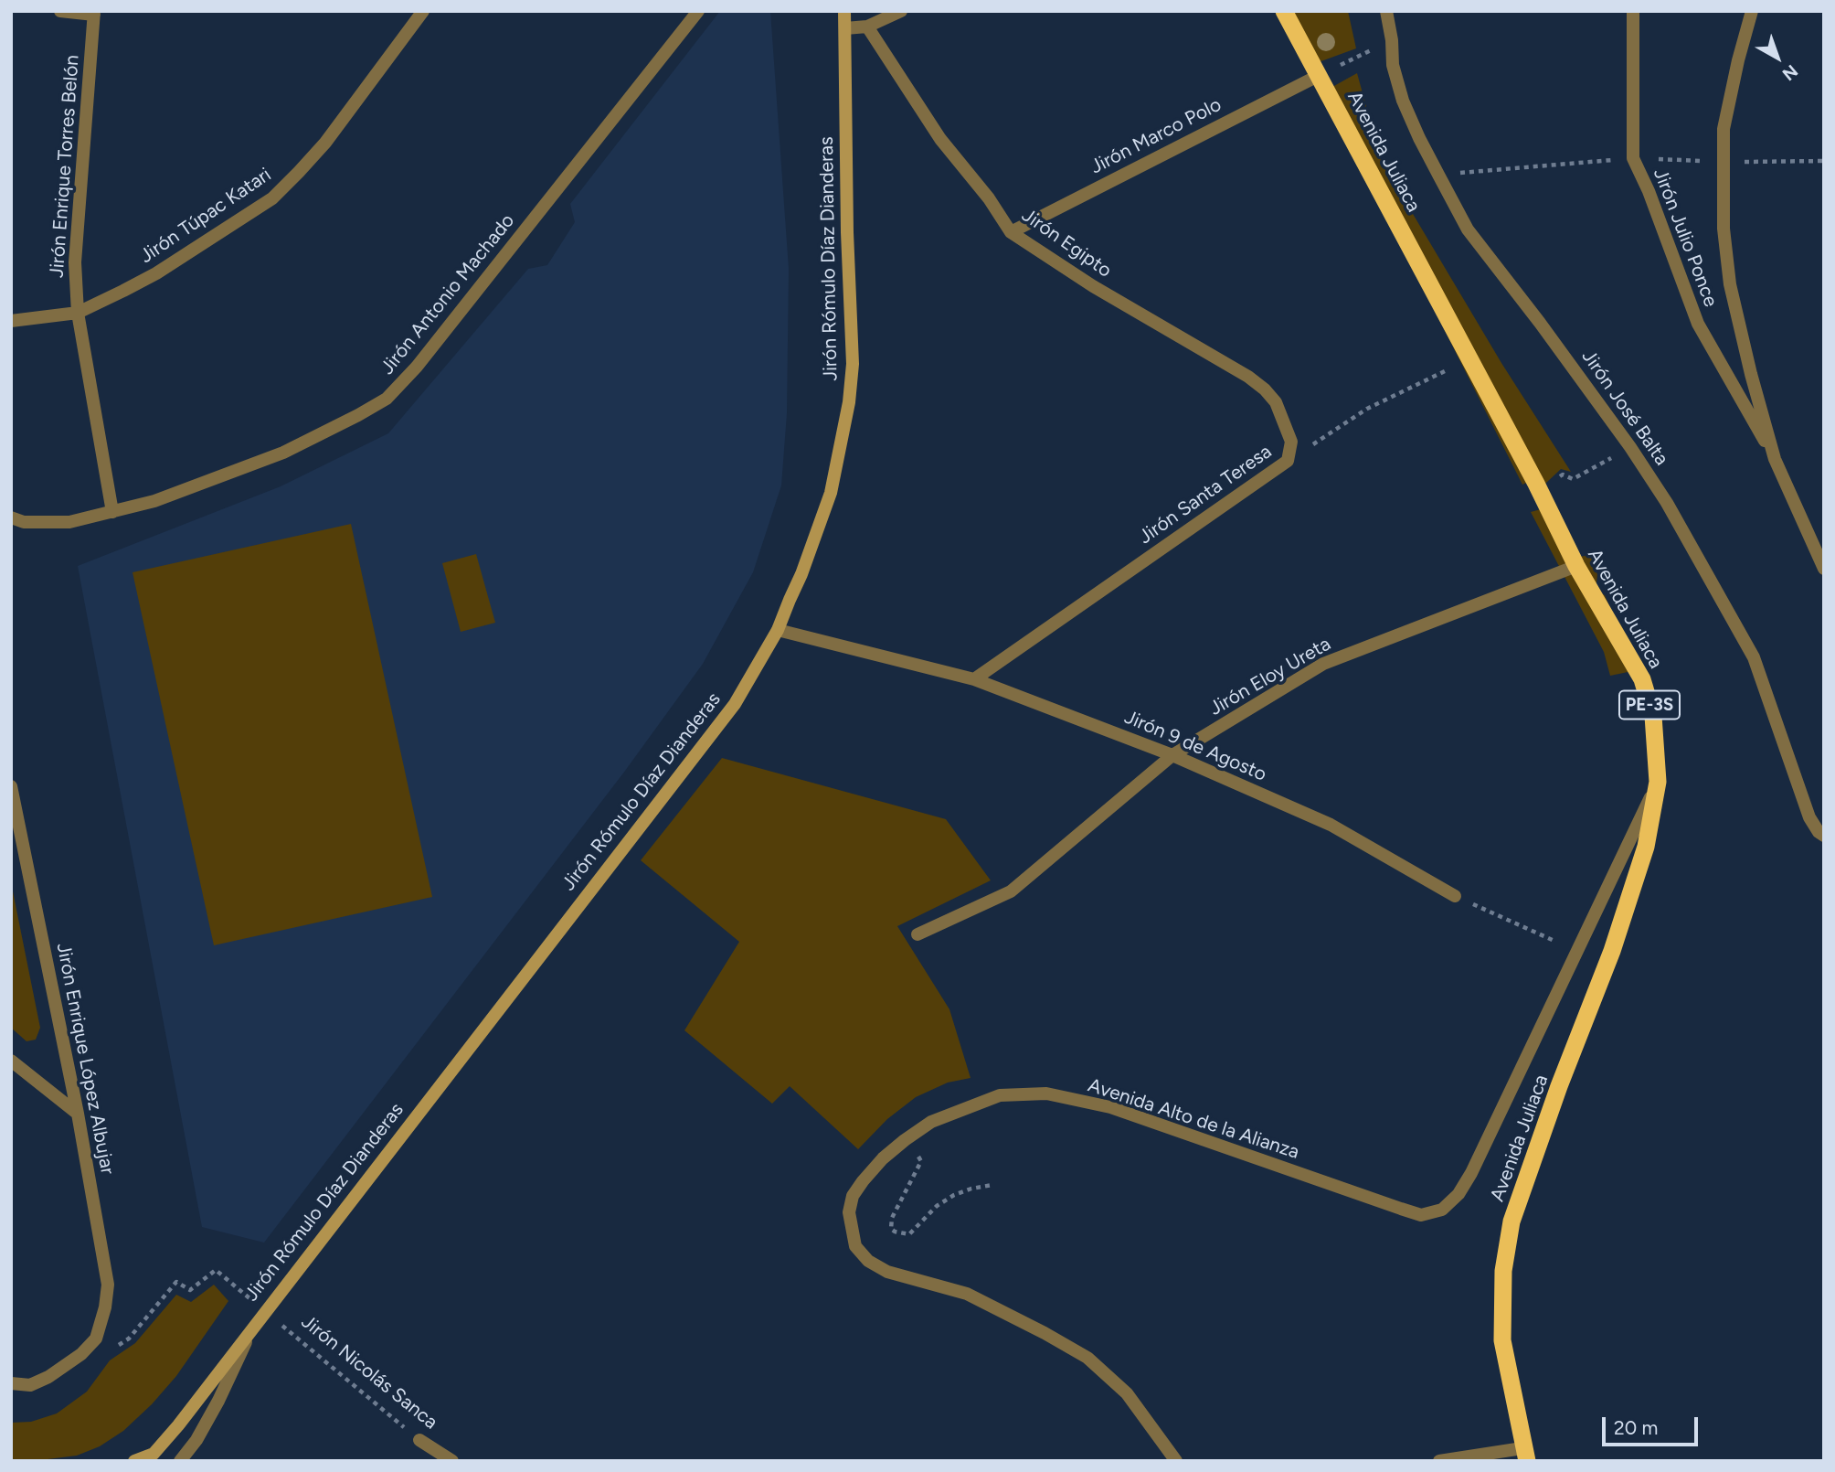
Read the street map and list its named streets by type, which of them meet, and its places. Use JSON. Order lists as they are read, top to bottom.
{
  "streets": {
    "highway": ["Avenida Juliaca", "PE-3S"],
    "main road": ["Jirón Rómulo Díaz Dianderas"],
    "street": [
      "Jirón Marco Polo",
      "Jirón Enrique Torres Belón",
      "Jirón Túpac Katari",
      "Jirón Julio Ponce",
      "Jirón Egipto",
      "Jirón Antonio Machado",
      "Jirón José Balta",
      "Jirón Santa Teresa",
      "Jirón Eloy Ureta",
      "Jirón 9 de Agosto",
      "Jirón Enrique López Albujar",
      "Avenida Alto de la Alianza",
      "Jirón Nicolás Sanca"
    ]
  },
  "crossings": [
    ["Jirón Marco Polo", "Avenida Juliaca"],
    ["Jirón Marco Polo", "Jirón Egipto"],
    ["Avenida Juliaca", "Jirón Santa Teresa"],
    ["Avenida Juliaca", "Jirón Eloy Ureta"],
    ["Avenida Juliaca", "Avenida Alto de la Alianza"],
    ["Jirón Enrique Torres Belón", "Jirón Túpac Katari"],
    ["Jirón Enrique Torres Belón", "Jirón Antonio Machado"],
    ["Jirón Egipto", "Jirón Santa Teresa"],
    ["Jirón Rómulo Díaz Dianderas", "Jirón 9 de Agosto"],
    ["Jirón Rómulo Díaz Dianderas", "Jirón Nicolás Sanca"],
    ["Jirón Santa Teresa", "Jirón 9 de Agosto"],
    ["Jirón Eloy Ureta", "Jirón 9 de Agosto"]
  ],
  "scale_bar": "20 m",
  "north": "bottom right"
}
